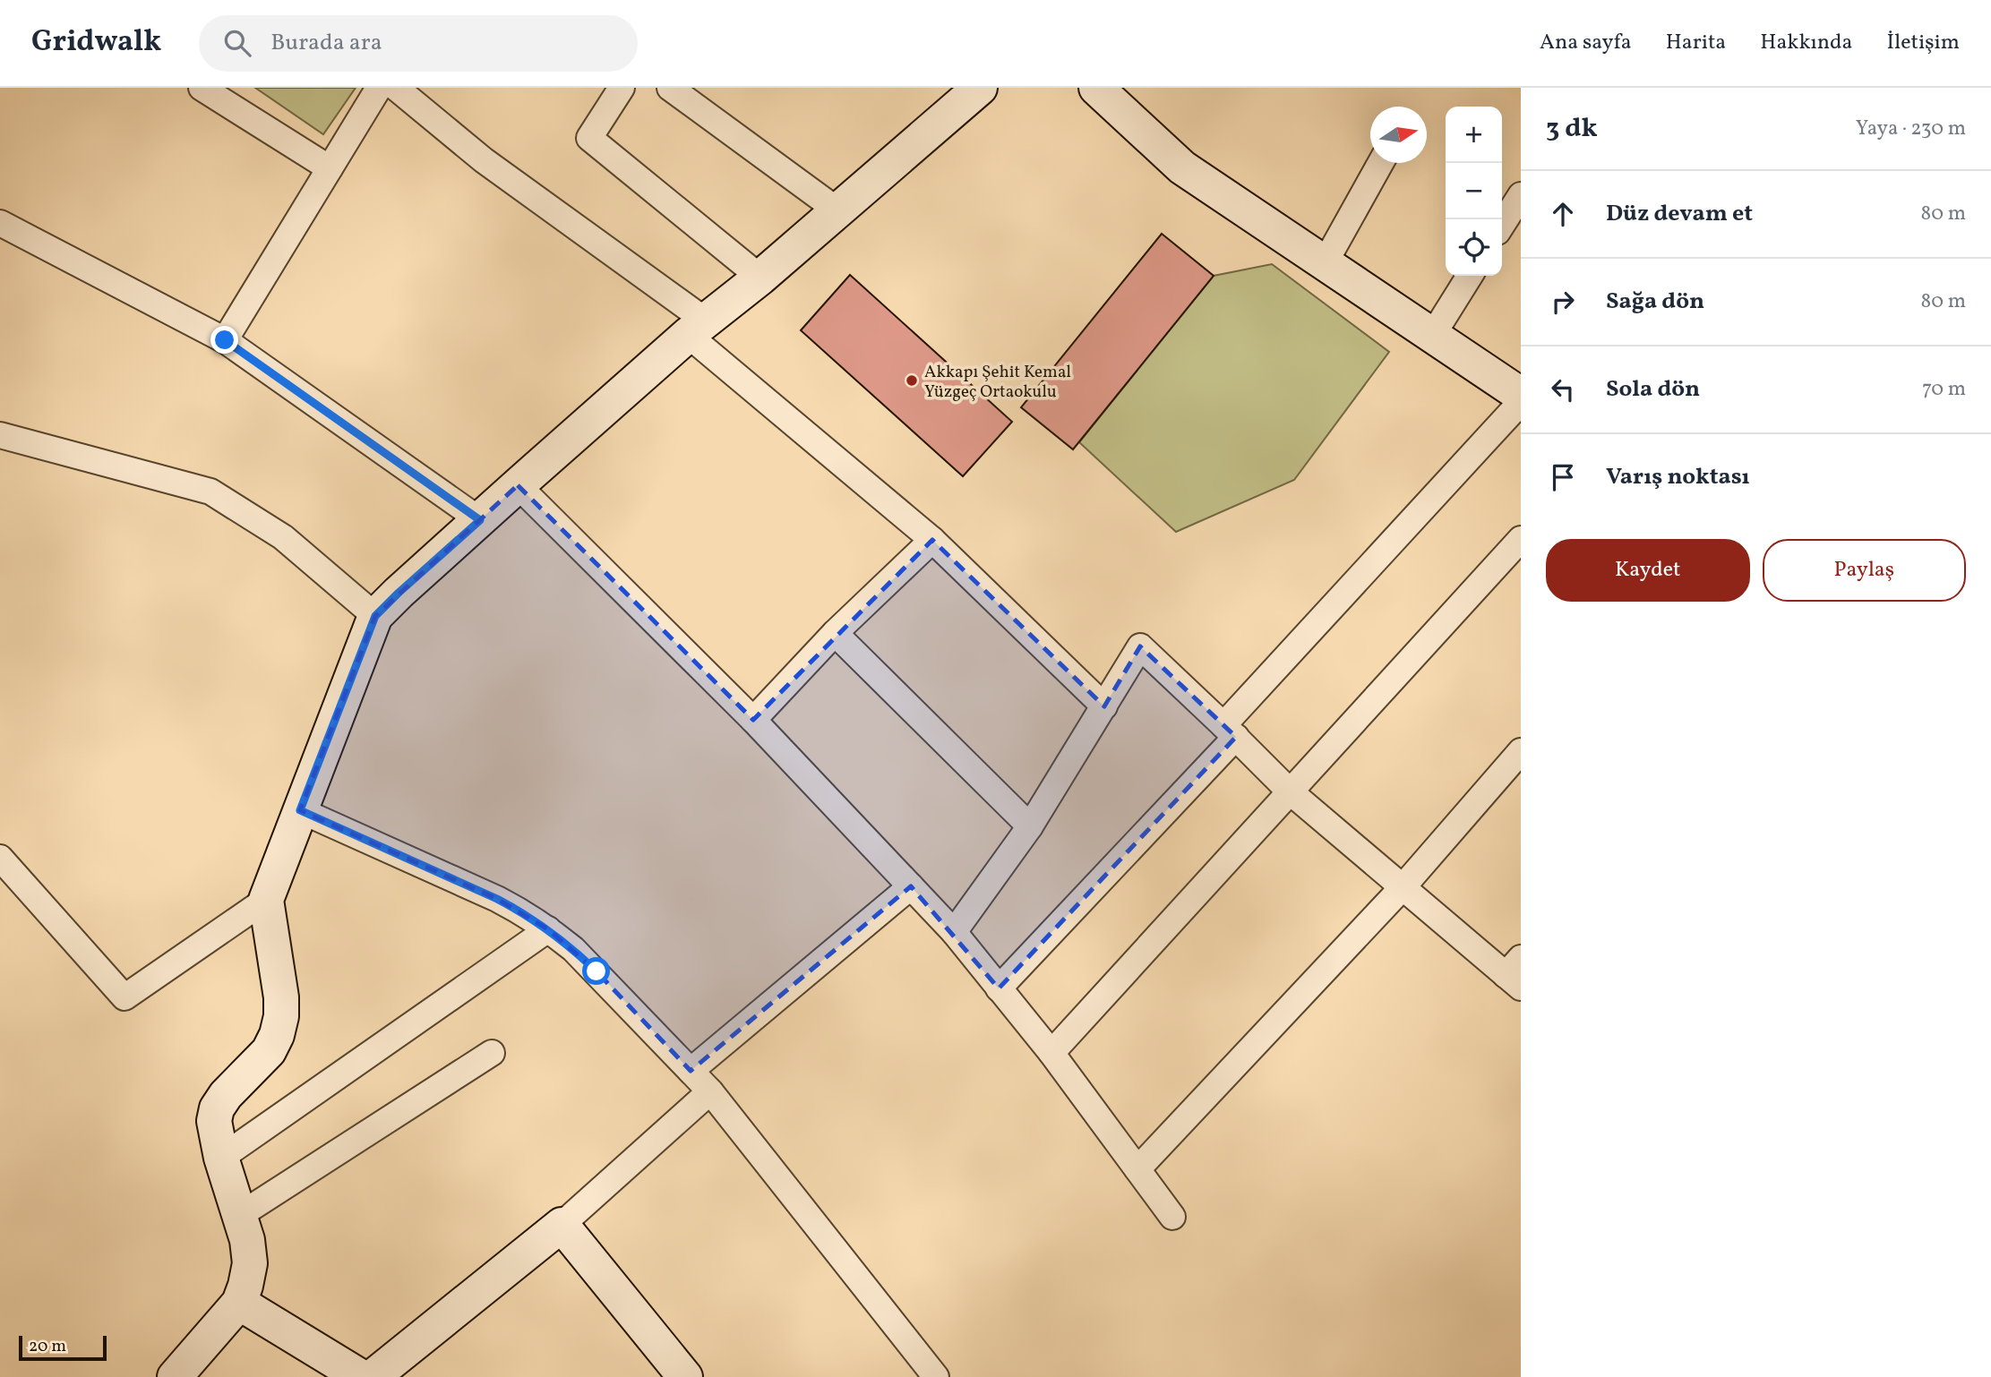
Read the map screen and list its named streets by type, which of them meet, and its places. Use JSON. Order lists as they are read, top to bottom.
{
  "places": ["Akkapı Şehit Kemal Yüzgeç Ortaokulu"],
  "scale_bar": "20 m",
  "north": "right",
  "page": {
    "header": "Gridwalk",
    "search": "Burada ara",
    "nav": [
      "Ana sayfa",
      "Harita",
      "Hakkında",
      "İletişim"
    ],
    "heading": ["3 dk", "Yaya · 230 m"],
    "map_buttons": ["+", "−"],
    "list": [
      ["Düz devam et", "80 m"],
      ["Sağa dön", "80 m"],
      ["Sola dön", "70 m"],
      "Varış noktası"
    ],
    "buttons": ["Kaydet", "Paylaş"],
    "scale": "20 m"
  }
}
